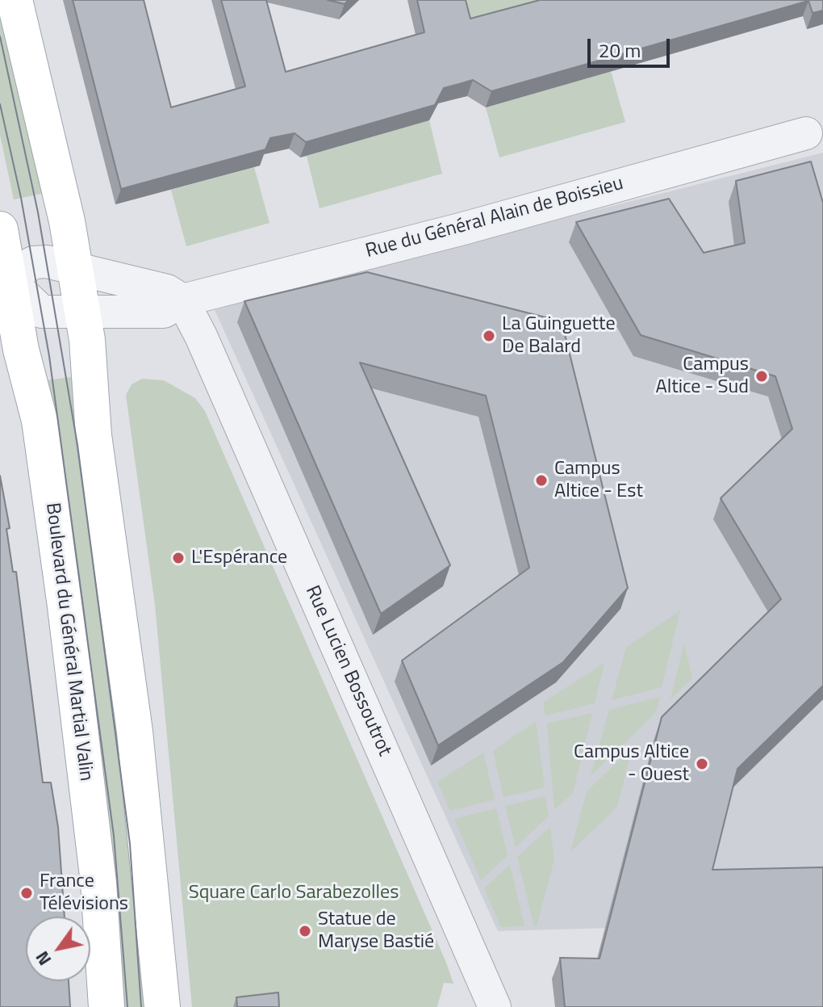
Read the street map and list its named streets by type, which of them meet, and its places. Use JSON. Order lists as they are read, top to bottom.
{
  "streets": {
    "main road": ["Boulevard du Général Martial Valin"],
    "street": ["Rue du Général Alain de Boissieu", "Rue Lucien Bossoutrot"]
  },
  "crossings": [
    ["Rue du Général Alain de Boissieu", "Rue Lucien Bossoutrot"]
  ],
  "parks": ["Square Carlo Sarabezolles"],
  "places": [
    "La Guinguette De Balard",
    "Campus Altice - Sud",
    "Campus Altice - Est",
    "L'Espérance",
    "Campus Altice - Ouest",
    "France Télévisions",
    "Statue de Maryse Bastié"
  ],
  "scale_bar": "20 m",
  "north": "bottom left"
}
